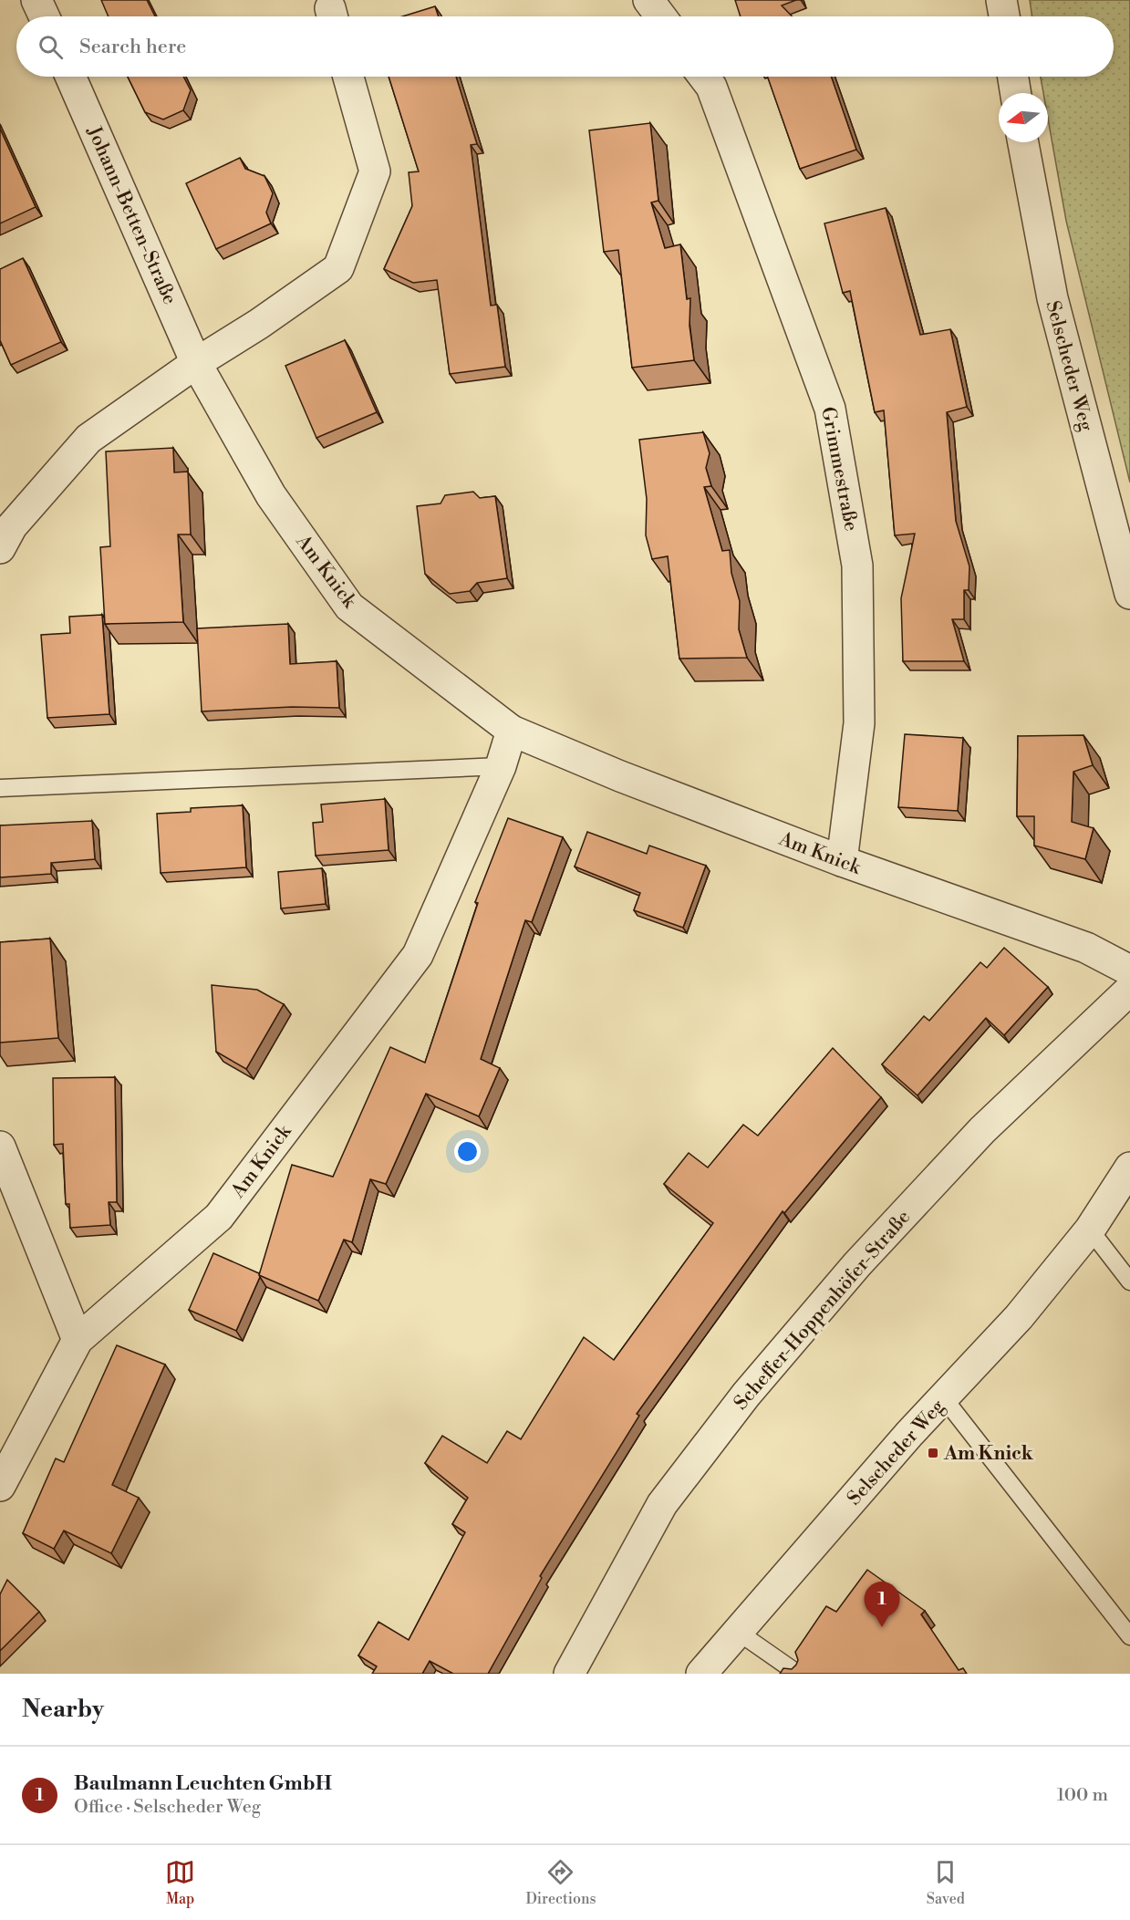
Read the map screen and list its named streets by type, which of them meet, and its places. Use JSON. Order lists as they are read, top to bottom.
{
  "streets": {
    "street": [
      "Johann-Betten-Straße",
      "Selscheder Weg",
      "Grimmestraße",
      "Am Knick",
      "Scheffer-Hoppenhöfer-Straße"
    ]
  },
  "crossings": [
    ["Johann-Betten-Straße", "Am Knick"],
    ["Grimmestraße", "Am Knick"]
  ],
  "places": {
    "transit": ["Am Knick"]
  },
  "north": "left",
  "page": {
    "search": "Search here",
    "pins": "1",
    "heading": "Nearby",
    "list": [
      {
        "mark": "1",
        "name": "Baulmann Leuchten GmbH",
        "note": "Office · Selscheder Weg",
        "value": "100 m"
      }
    ],
    "nav": ["Map", "Directions", "Saved"]
  }
}
